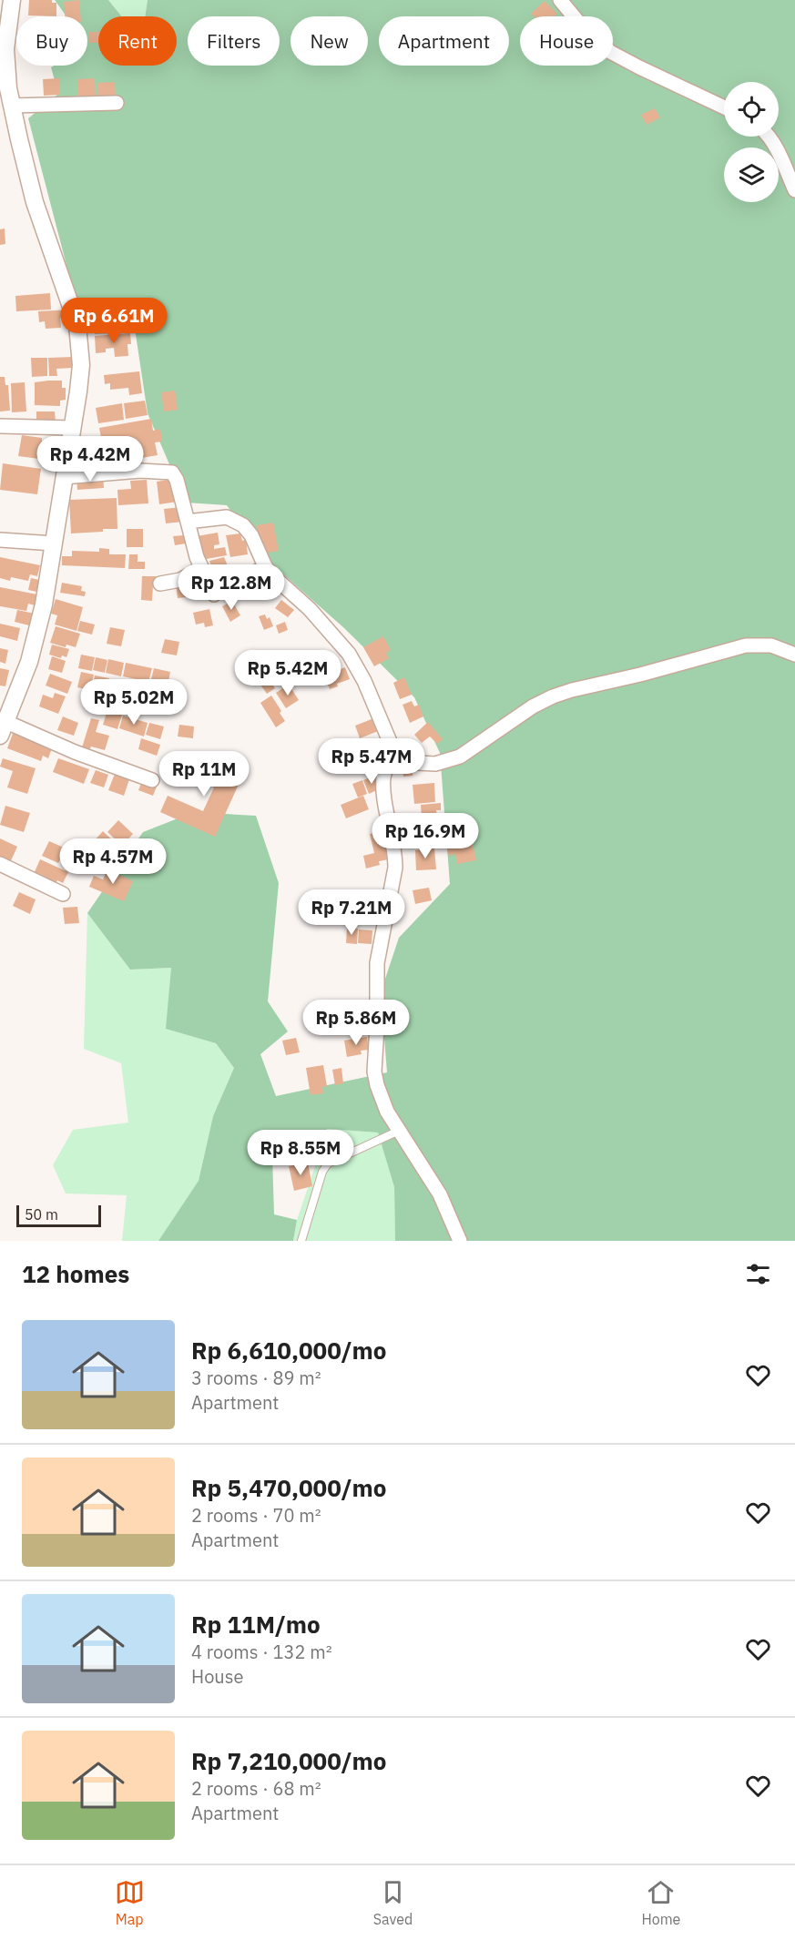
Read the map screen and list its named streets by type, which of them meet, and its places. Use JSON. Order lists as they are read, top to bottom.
{
  "scale_bar": "50 m",
  "page": {
    "chip": [
      "Buy",
      "Rent",
      "Filters",
      "New",
      "Apartment",
      "House"
    ],
    "price": [
      "Rp 6.61M",
      "Rp 4.42M",
      "Rp 12.8M",
      "Rp 5.42M",
      "Rp 5.02M",
      "Rp 5.47M",
      "Rp 11M",
      "Rp 16.9M",
      "Rp 4.57M",
      "Rp 7.21M",
      "Rp 5.86M",
      "Rp 8.55M"
    ],
    "scale": "50 m",
    "heading": "12 homes",
    "list": [
      {
        "name": "Rp 6,610,000/mo",
        "note": "3 rooms · 89 m² · Apartment"
      },
      {
        "name": "Rp 5,470,000/mo",
        "note": "2 rooms · 70 m² · Apartment"
      },
      {
        "name": "Rp 11M/mo",
        "note": "4 rooms · 132 m² · House"
      },
      {
        "name": "Rp 7,210,000/mo",
        "note": "2 rooms · 68 m² · Apartment"
      }
    ],
    "tabs": ["Map", "Saved", "Home"]
  }
}
